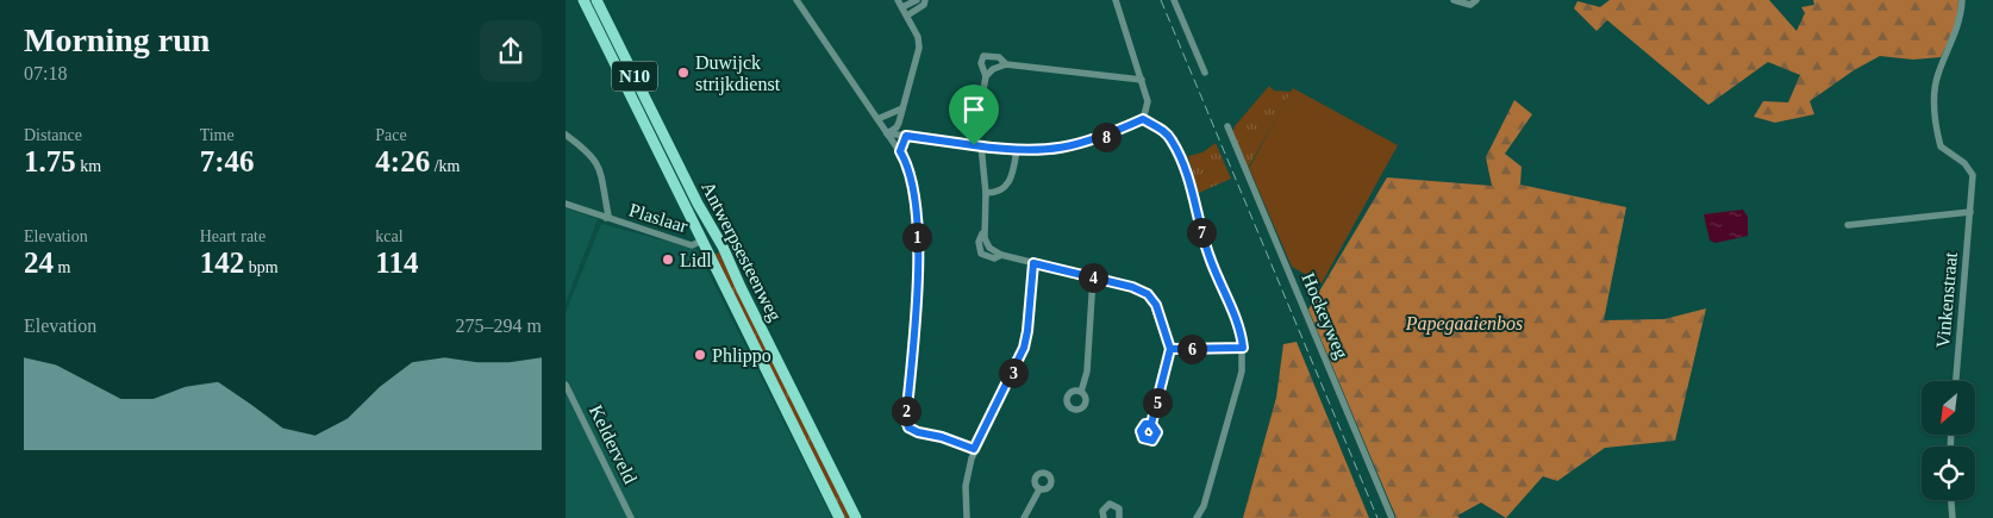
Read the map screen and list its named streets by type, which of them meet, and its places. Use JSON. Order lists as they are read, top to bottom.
{
  "streets": {
    "main road": ["N10", "Antwerpsesteenweg"],
    "street": [
      "Plaslaar",
      "Vinkenstraat",
      "Hockeyweg",
      "Kelderveld"
    ]
  },
  "crossings": [
    ["Plaslaar", "Antwerpsesteenweg"]
  ],
  "parks": ["Papegaaienbos"],
  "places": ["Duwijck strijkdienst", "Lidl", "Phlippo"],
  "north": "bottom left",
  "page": {
    "heading": ["Morning run", "07:18"],
    "stats": [
      ["Distance", "1.75 km"],
      ["Time", "7:46"],
      ["Pace", "4:26 /km"],
      ["Elevation", "24 m"],
      ["Heart rate", "142 bpm"],
      ["kcal", "114"]
    ],
    "pins": [
      "8",
      "7",
      "1",
      "4",
      "6",
      "3",
      "5",
      "2"
    ],
    "chart": ["Elevation", "275–294 m"]
  }
}
